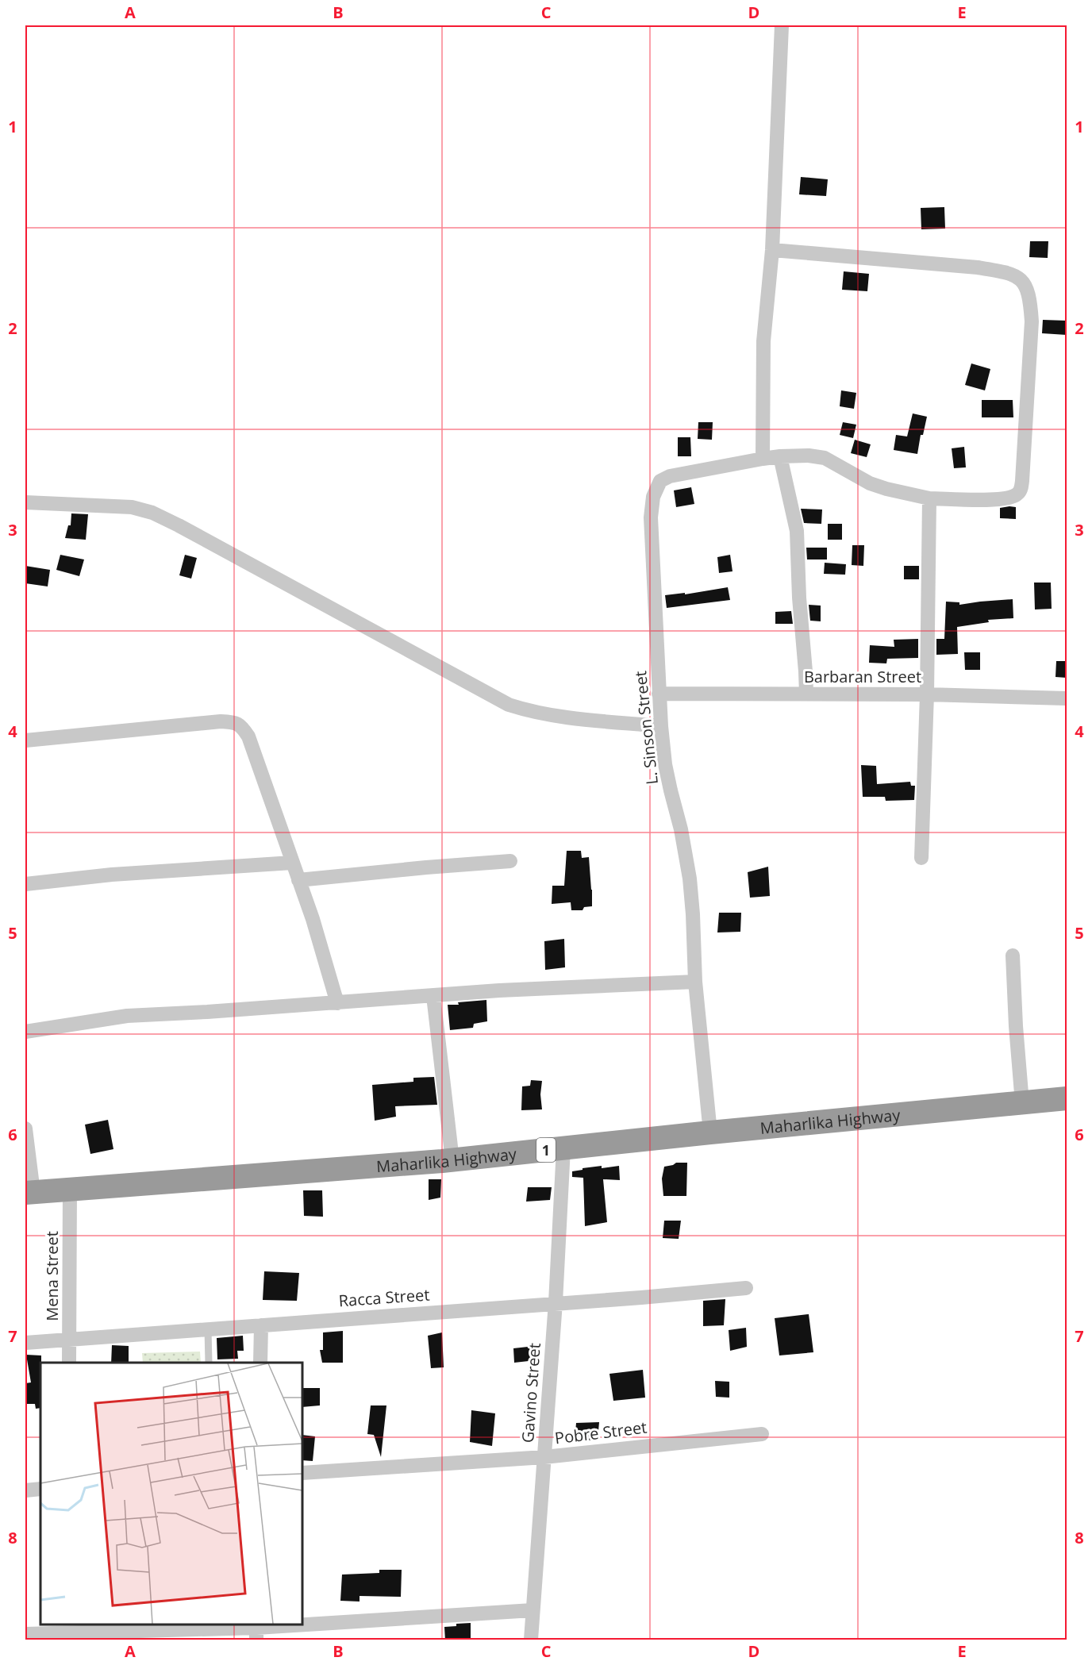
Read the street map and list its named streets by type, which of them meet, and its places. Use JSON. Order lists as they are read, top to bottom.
{
  "streets": {
    "highway": ["Maharlika Highway", "1"],
    "street": [
      "Barbaran Street",
      "L. Sinson Street",
      "Mena Street",
      "Racca Street",
      "Gavino Street",
      "Pobre Street"
    ]
  },
  "crossings": [
    ["Barbaran Street", "L. Sinson Street"],
    ["L. Sinson Street", "Maharlika Highway"],
    ["Maharlika Highway", "Mena Street"],
    ["Maharlika Highway", "Gavino Street"],
    ["Mena Street", "Racca Street"],
    ["Racca Street", "Gavino Street"],
    ["Gavino Street", "Pobre Street"]
  ],
  "grid": {
    "columns": [
      "A",
      "B",
      "C",
      "D",
      "E"
    ],
    "rows": [
      "1",
      "2",
      "3",
      "4",
      "5",
      "6",
      "7",
      "8"
    ]
  }
}
